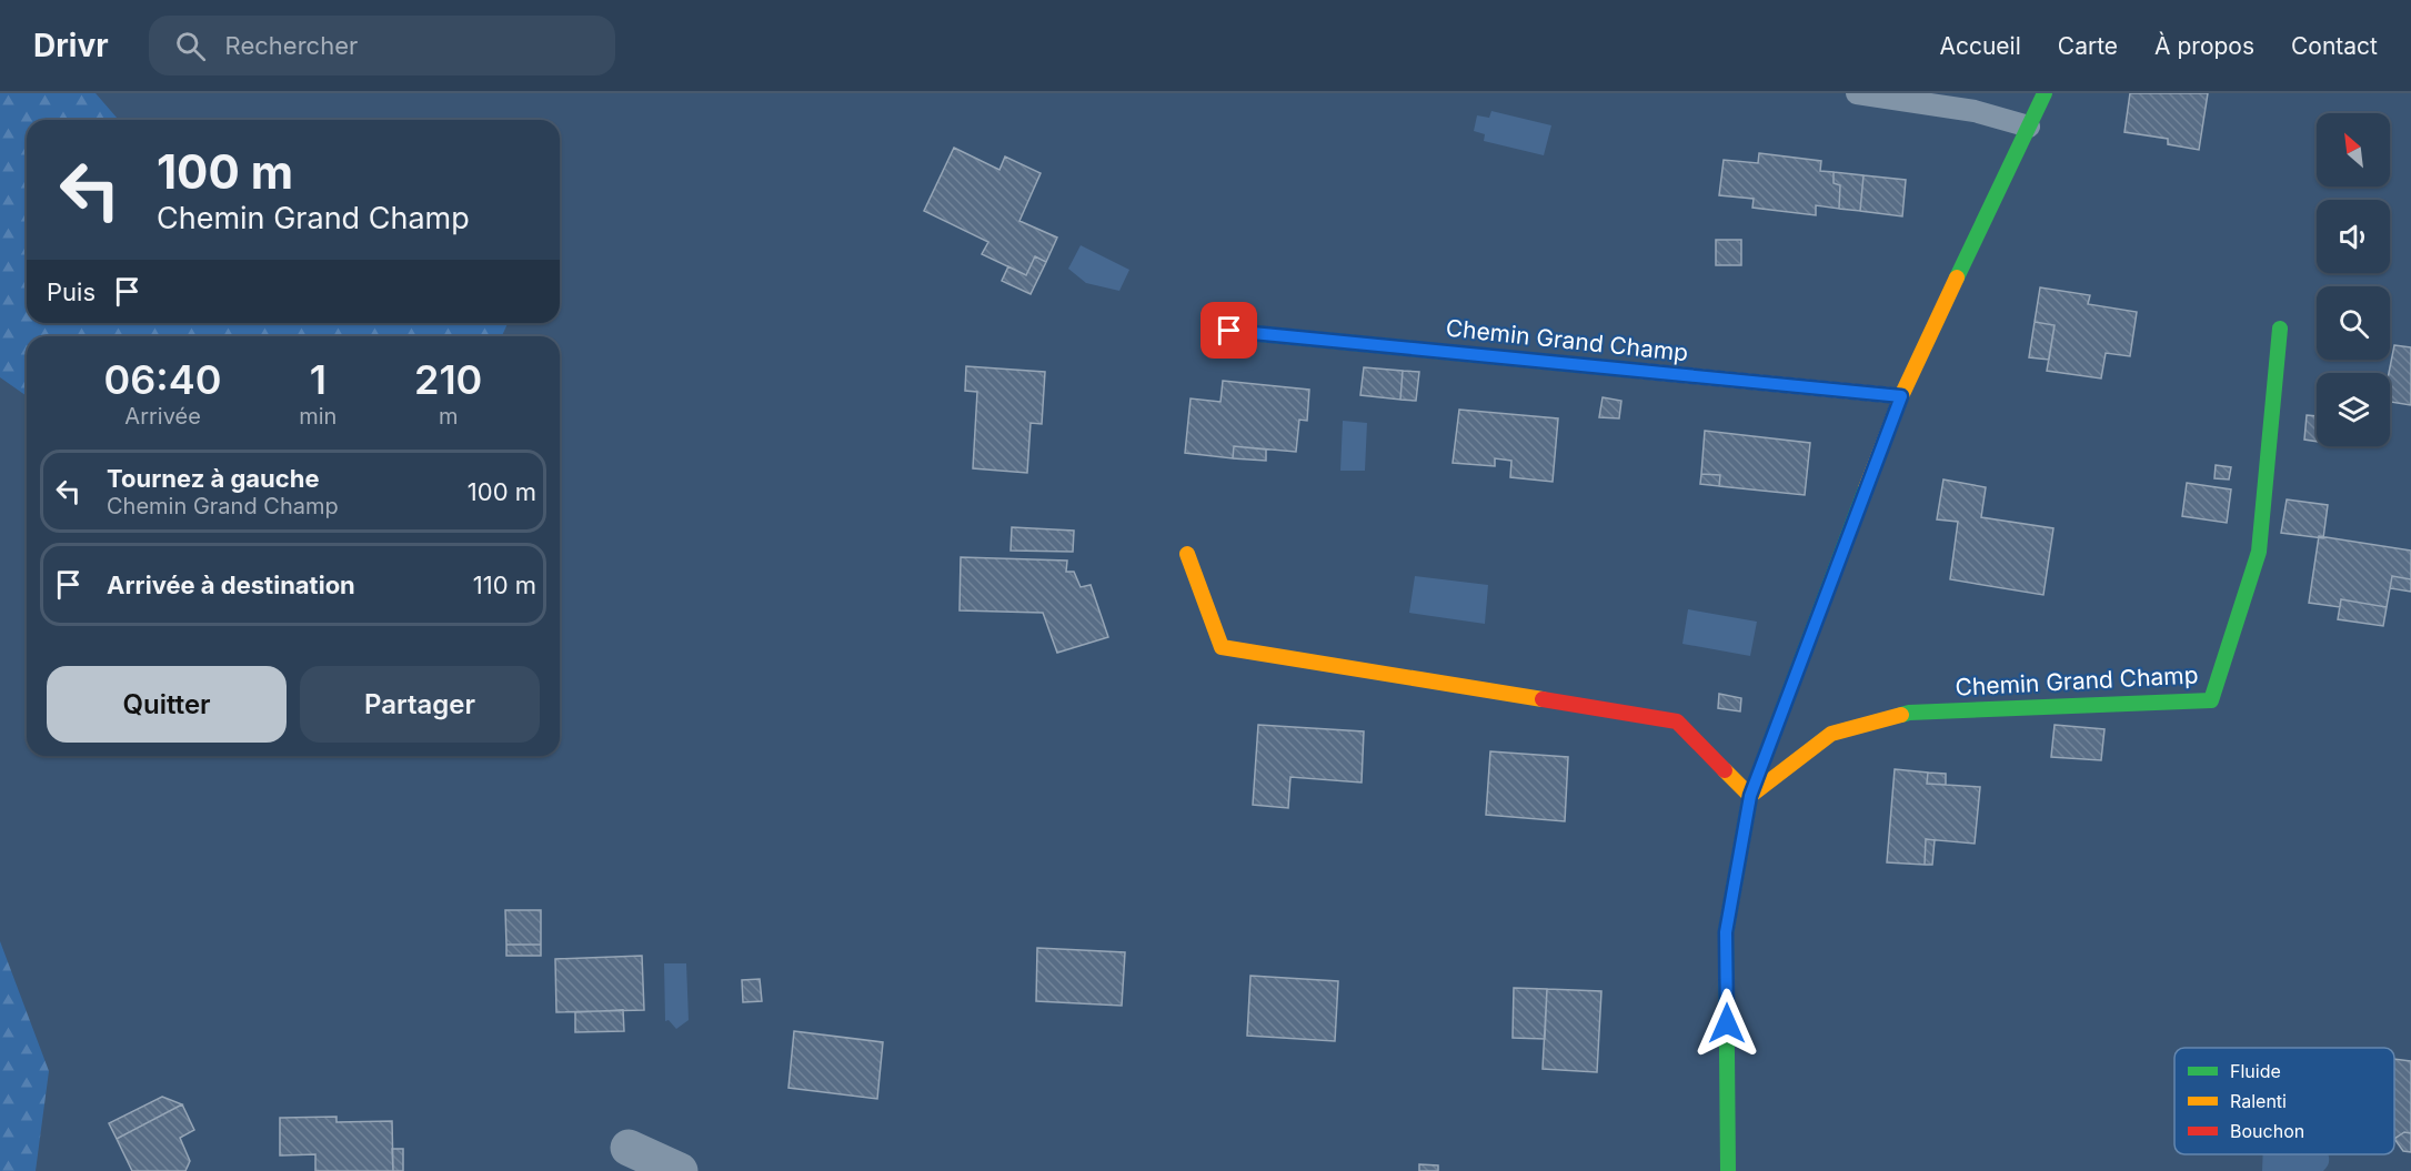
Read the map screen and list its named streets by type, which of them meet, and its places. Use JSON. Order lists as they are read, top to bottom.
{
  "streets": {
    "street": ["Chemin Grand Champ"]
  },
  "legend": ["Fluide", "Ralenti", "Bouchon"],
  "north": "top left",
  "page": {
    "header": "Drivr",
    "search": "Rechercher",
    "nav": [
      "Accueil",
      "Carte",
      "À propos",
      "Contact"
    ],
    "turn": ["100 m", "Chemin Grand Champ"],
    "then": "Puis",
    "eta": [
      "06:40",
      "Arrivée",
      "1",
      "min",
      "210",
      "m"
    ],
    "list": [
      {
        "name": "Tournez à gauche",
        "note": "Chemin Grand Champ",
        "value": "100 m"
      },
      {
        "name": "Arrivée à destination",
        "value": "110 m"
      }
    ],
    "buttons": ["Quitter", "Partager"]
  }
}
